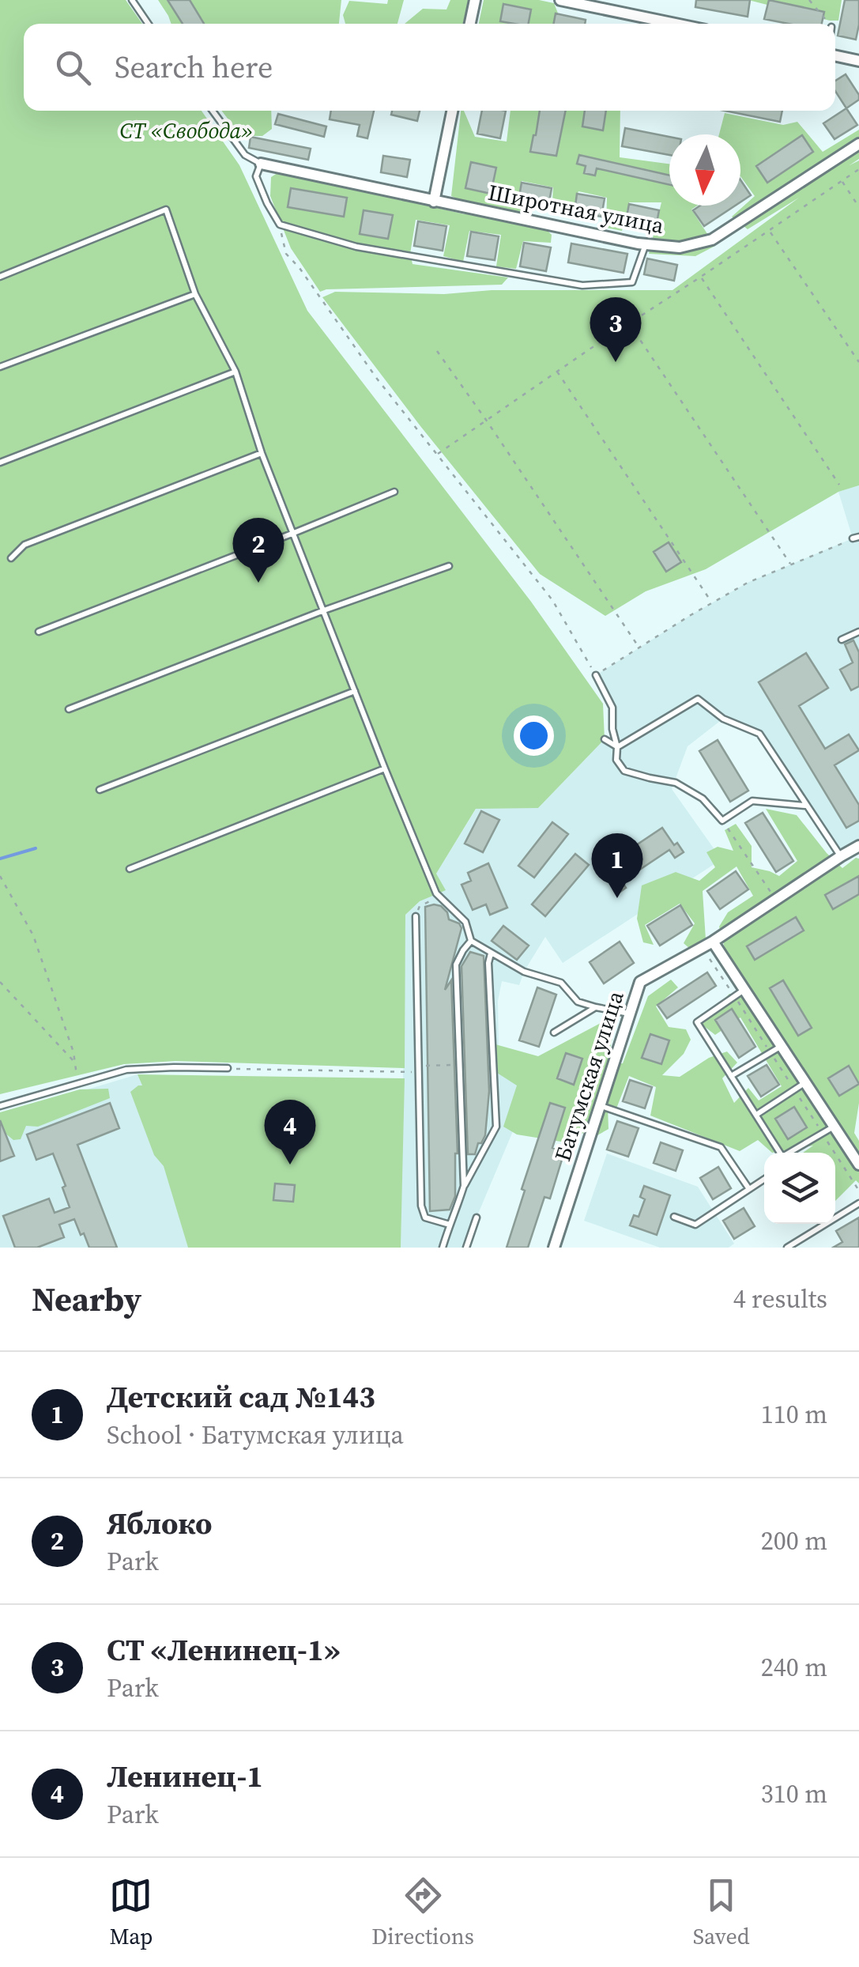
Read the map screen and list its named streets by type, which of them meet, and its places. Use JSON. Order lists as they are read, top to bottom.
{
  "streets": {
    "street": ["Широтная улица", "Батумская улица"]
  },
  "parks": ["СТ «Свобода»"],
  "north": "bottom",
  "page": {
    "search": "Search here",
    "pins": [
      "3",
      "2",
      "1",
      "4"
    ],
    "heading": ["Nearby", "4 results"],
    "list": [
      {
        "mark": "1",
        "name": "Детский сад №143",
        "note": "School · Батумская улица",
        "value": "110 m"
      },
      {
        "mark": "2",
        "name": "Яблоко",
        "note": "Park",
        "value": "200 m"
      },
      {
        "mark": "3",
        "name": "СТ «Ленинец-1»",
        "note": "Park",
        "value": "240 m"
      },
      {
        "mark": "4",
        "name": "Ленинец-1",
        "note": "Park",
        "value": "310 m"
      }
    ],
    "nav": ["Map", "Directions", "Saved"]
  }
}
